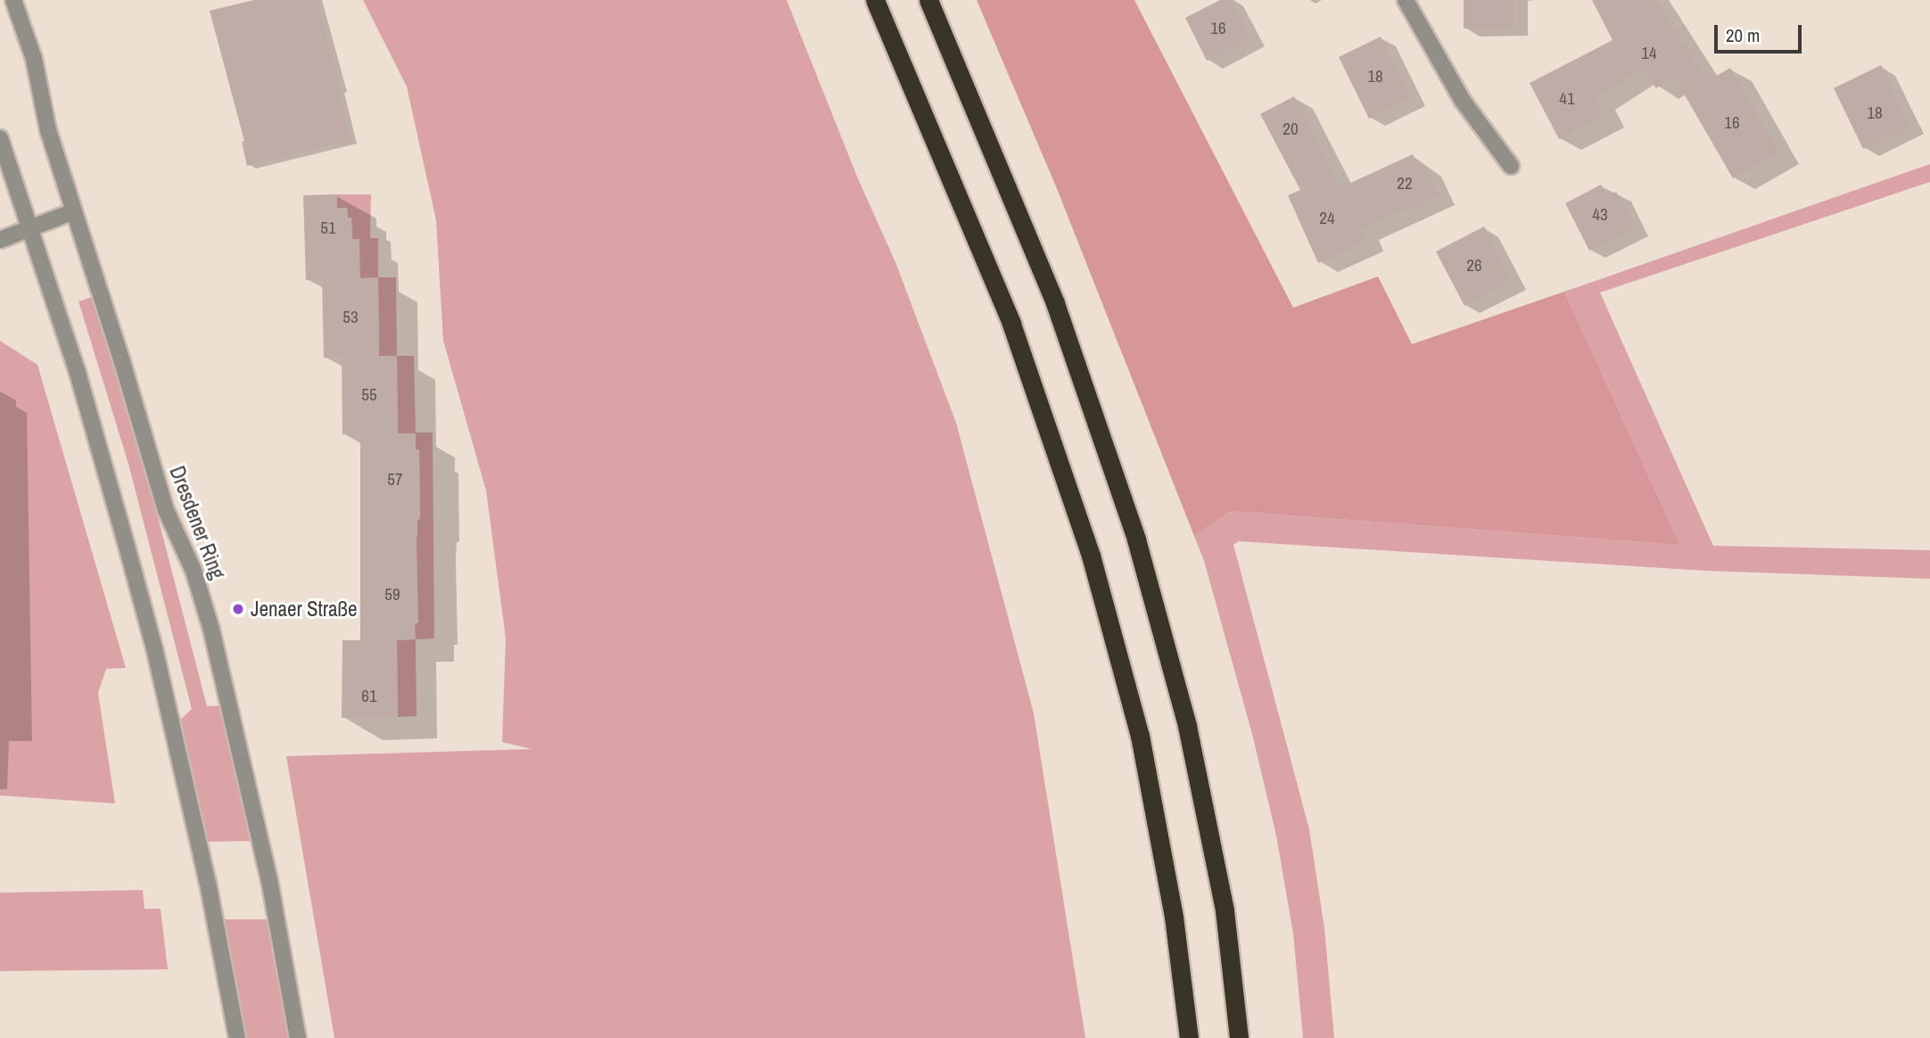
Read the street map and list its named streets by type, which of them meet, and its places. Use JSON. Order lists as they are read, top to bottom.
{
  "streets": {
    "street": ["Dresdener Ring"]
  },
  "places": ["Jenaer Straße"],
  "house_numbers": [
    "16",
    "14",
    "18",
    "41",
    "18",
    "16",
    "20",
    "22",
    "43",
    "24",
    "51",
    "26",
    "53",
    "55",
    "57",
    "59",
    "61"
  ],
  "scale_bar": "20 m"
}
